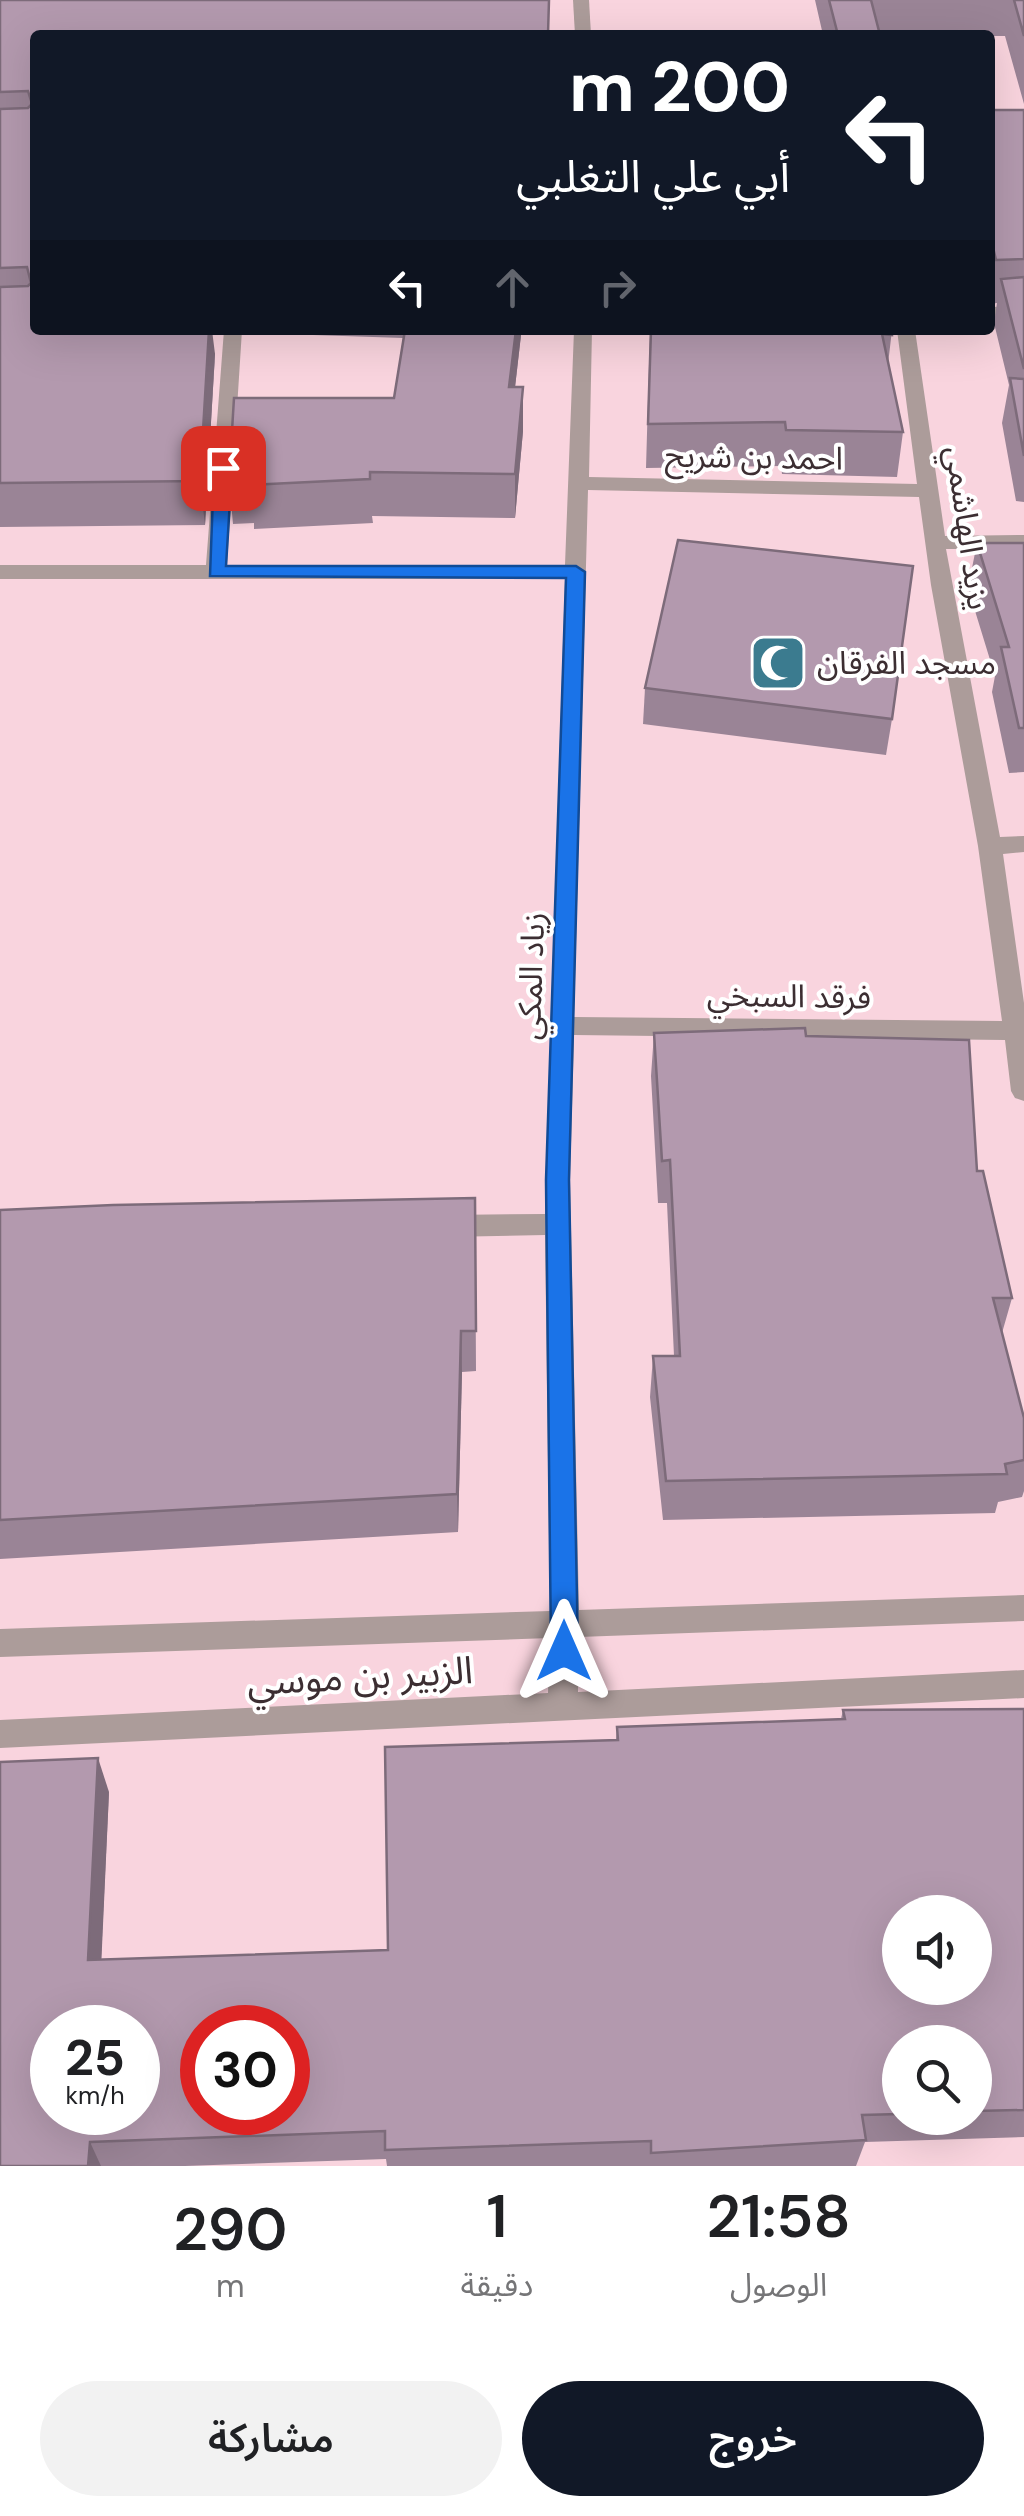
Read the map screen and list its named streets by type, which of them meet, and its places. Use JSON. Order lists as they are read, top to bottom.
{
  "streets": {
    "street": [
      "احمد بن شريح",
      "يزيد الهاشمي",
      "زياد المكي",
      "فرقد السبخي",
      "الزبير بن موسي"
    ]
  },
  "crossings": [
    ["احمد بن شريح", "يزيد الهاشمي"],
    ["احمد بن شريح", "زياد المكي"],
    ["يزيد الهاشمي", "فرقد السبخي"],
    ["زياد المكي", "فرقد السبخي"],
    ["زياد المكي", "الزبير بن موسي"]
  ],
  "places": {
    "mosque": ["مسجد الفرقان"]
  },
  "page": {
    "turn": ["200 m", "أبي علي التغلبي"],
    "speed": "25 km/h",
    "limit": "30",
    "eta": [
      "21:58",
      "الوصول",
      "1",
      "دقيقة",
      "290",
      "m"
    ],
    "buttons": ["خروج", "مشاركة"]
  }
}
